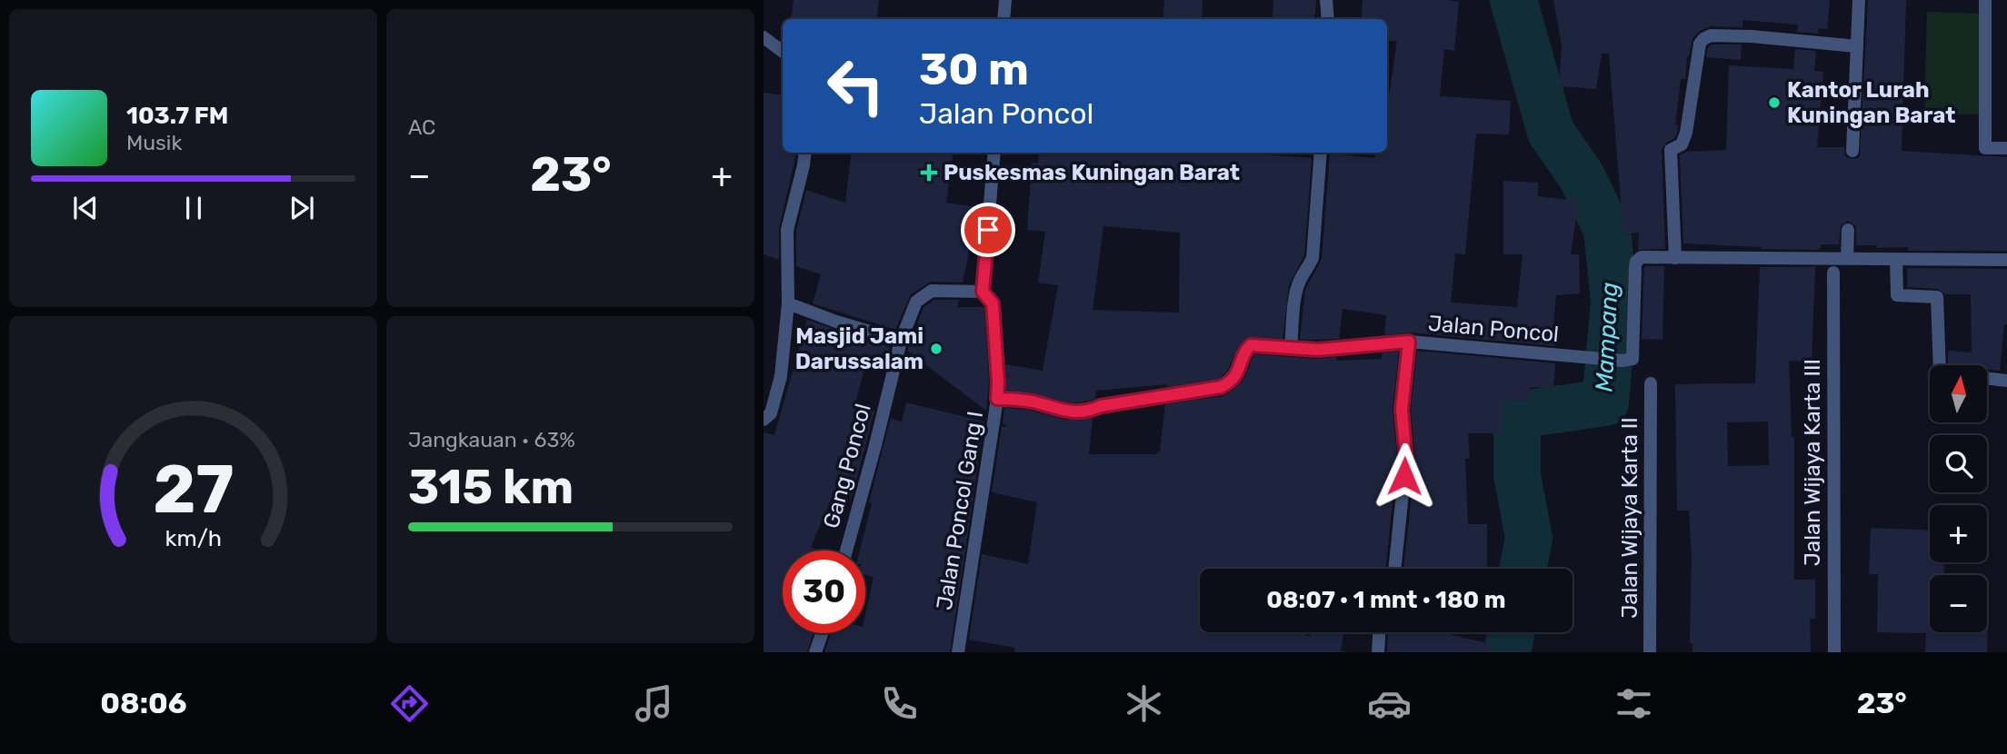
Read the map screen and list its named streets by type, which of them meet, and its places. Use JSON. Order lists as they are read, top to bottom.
{
  "streets": {
    "street": [
      "Jalan Poncol",
      "Jalan Wijaya Karta III",
      "Gang Poncol",
      "Jalan Poncol Gang I",
      "Jalan Wijaya Karta II"
    ]
  },
  "crossings": [
    ["Jalan Poncol", "Jalan Poncol Gang I"],
    ["Gang Poncol", "Jalan Poncol Gang I"]
  ],
  "water": ["Mampang"],
  "places": {
    "other": ["Kantor Lurah Kuningan Barat", "Masjid Jami Darussalam"],
    "health": ["Puskesmas Kuningan Barat"]
  },
  "north": "top",
  "page": {
    "tile": [
      "AC",
      ["Jangkauan · 63%", "315 km"]
    ],
    "turn": ["30 m", "Jalan Poncol"],
    "song": ["103.7 FM", "Musik"],
    "heat": ["−", "23°", "+"],
    "map_buttons": ["+", "−"],
    "limit": "30",
    "trip": "08:07 · 1 mnt · 180 m",
    "tabs": ["08:06", "23°"],
    "gauge": ["27", "km/h"]
  }
}
